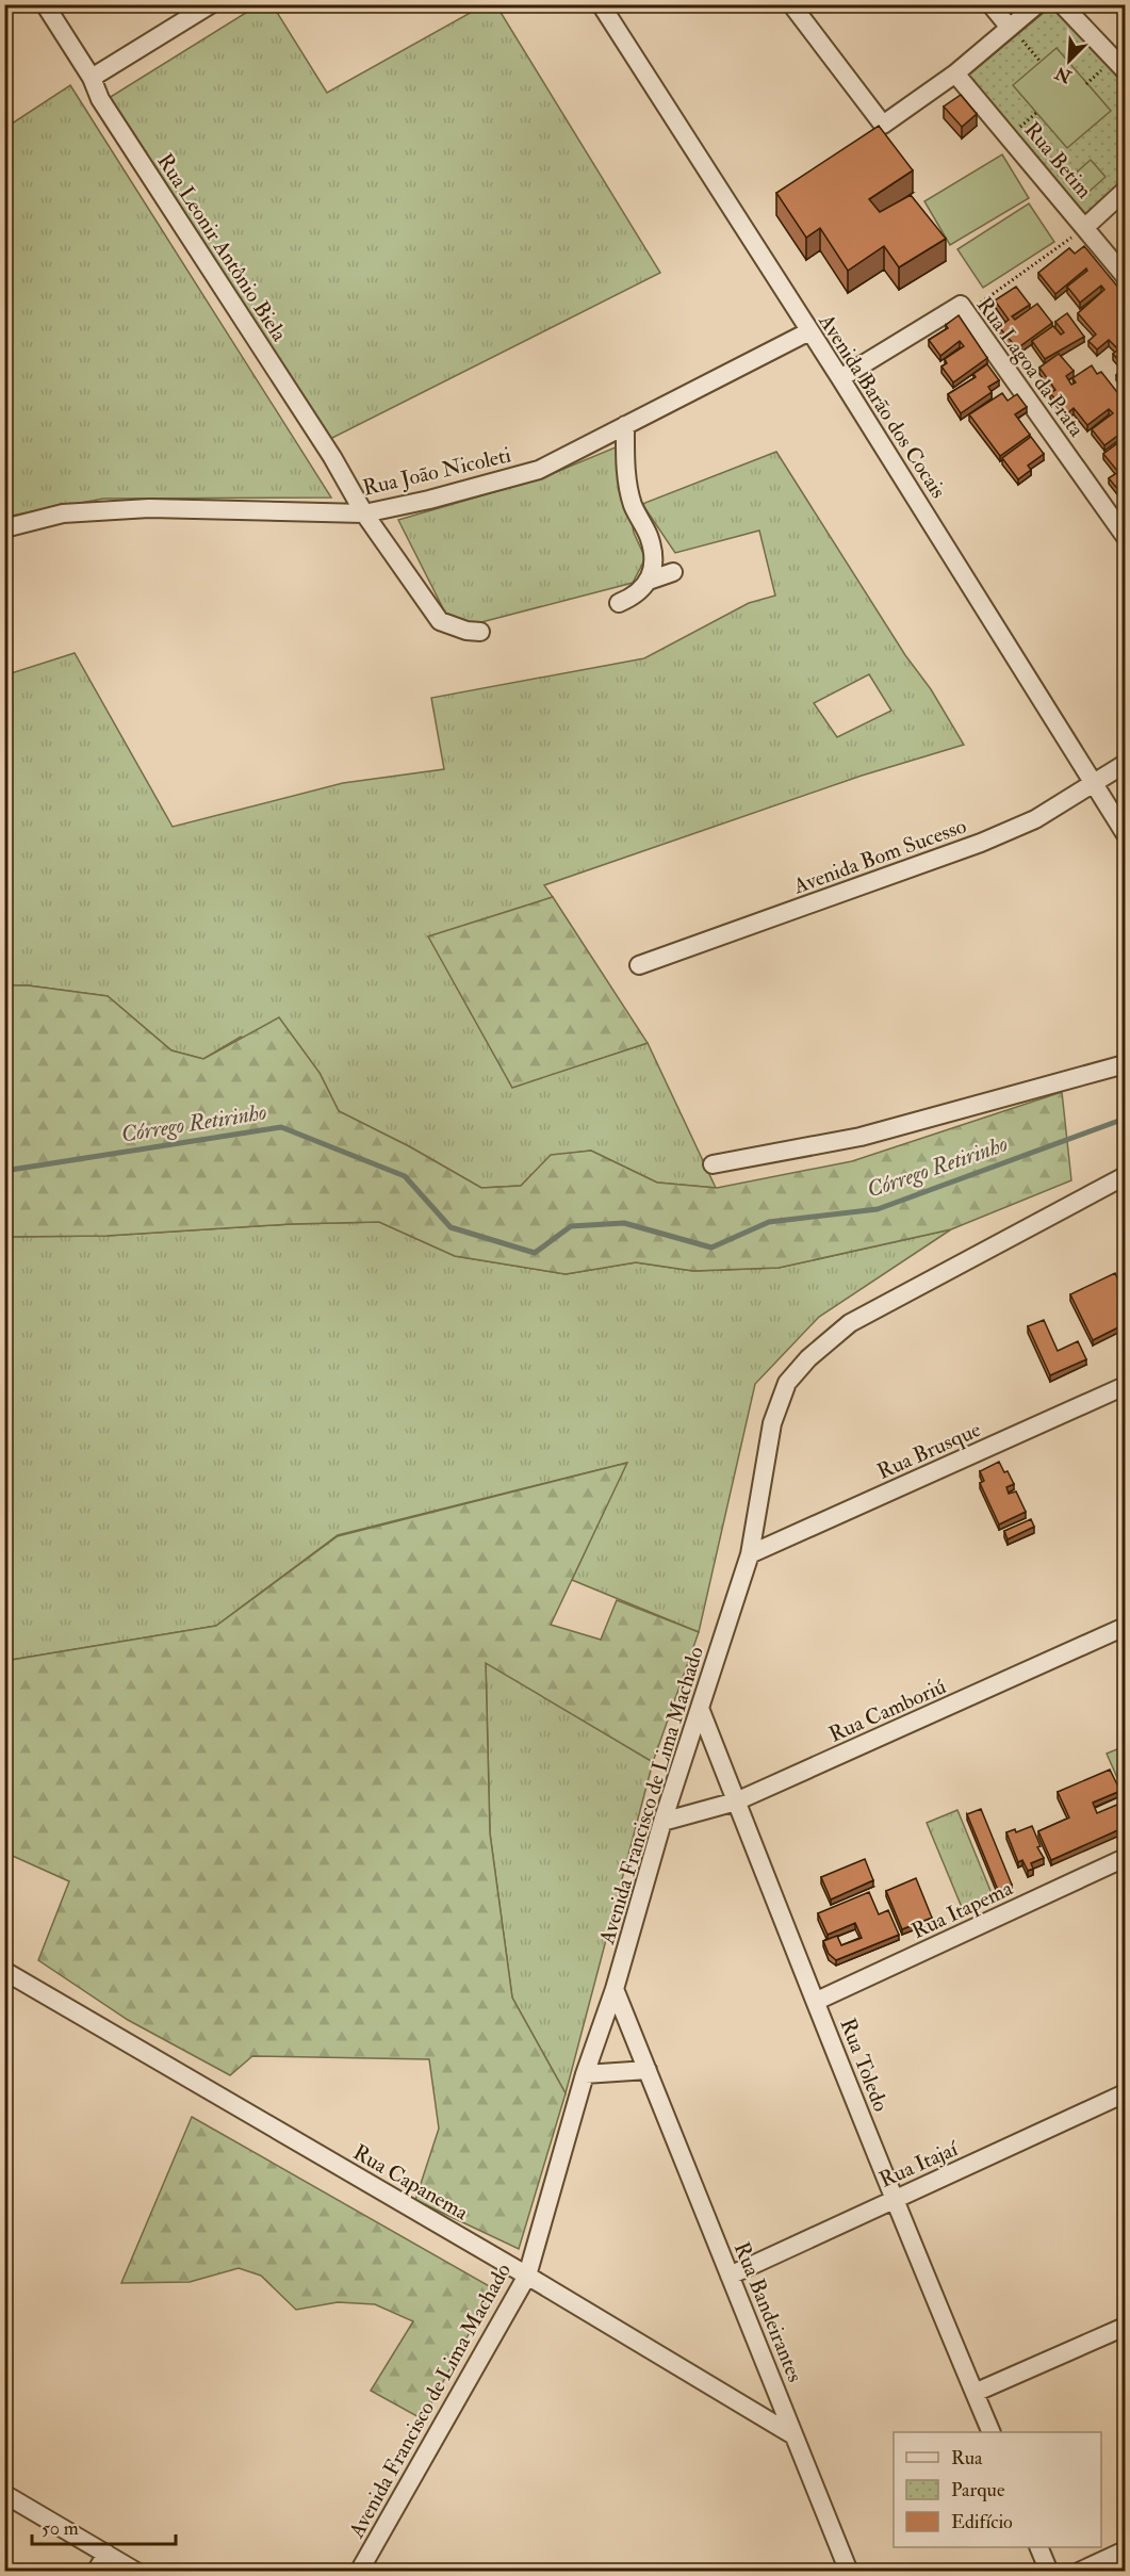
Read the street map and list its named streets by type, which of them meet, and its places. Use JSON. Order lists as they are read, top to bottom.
{
  "streets": {
    "street": [
      "Rua Betim",
      "Rua Leonir Antônio Biela",
      "Rua Lagoa da Prata",
      "Avenida Barão dos Cocais",
      "Rua João Nicoleti",
      "Avenida Bom Sucesso",
      "Rua Brusque",
      "Rua Camboriú",
      "Avenida Francisco de Lima Machado",
      "Rua Itapema",
      "Rua Toledo",
      "Rua Itajaí",
      "Rua Capanema",
      "Rua Bandeirantes"
    ]
  },
  "crossings": [
    ["Rua Leonir Antônio Biela", "Rua João Nicoleti"],
    ["Rua Lagoa da Prata", "Avenida Barão dos Cocais"],
    ["Avenida Barão dos Cocais", "Rua João Nicoleti"],
    ["Avenida Barão dos Cocais", "Avenida Bom Sucesso"],
    ["Rua Brusque", "Avenida Francisco de Lima Machado"],
    ["Rua Camboriú", "Avenida Francisco de Lima Machado"],
    ["Rua Camboriú", "Rua Toledo"],
    ["Avenida Francisco de Lima Machado", "Rua Toledo"],
    ["Avenida Francisco de Lima Machado", "Rua Capanema"],
    ["Avenida Francisco de Lima Machado", "Rua Bandeirantes"],
    ["Rua Itapema", "Rua Toledo"],
    ["Rua Toledo", "Rua Itajaí"],
    ["Rua Itajaí", "Rua Bandeirantes"],
    ["Rua Capanema", "Rua Bandeirantes"]
  ],
  "water": ["Córrego Retirinho"],
  "legend": ["Rua", "Parque", "Edifício"],
  "scale_bar": "50 m",
  "north": "bottom left"
}
